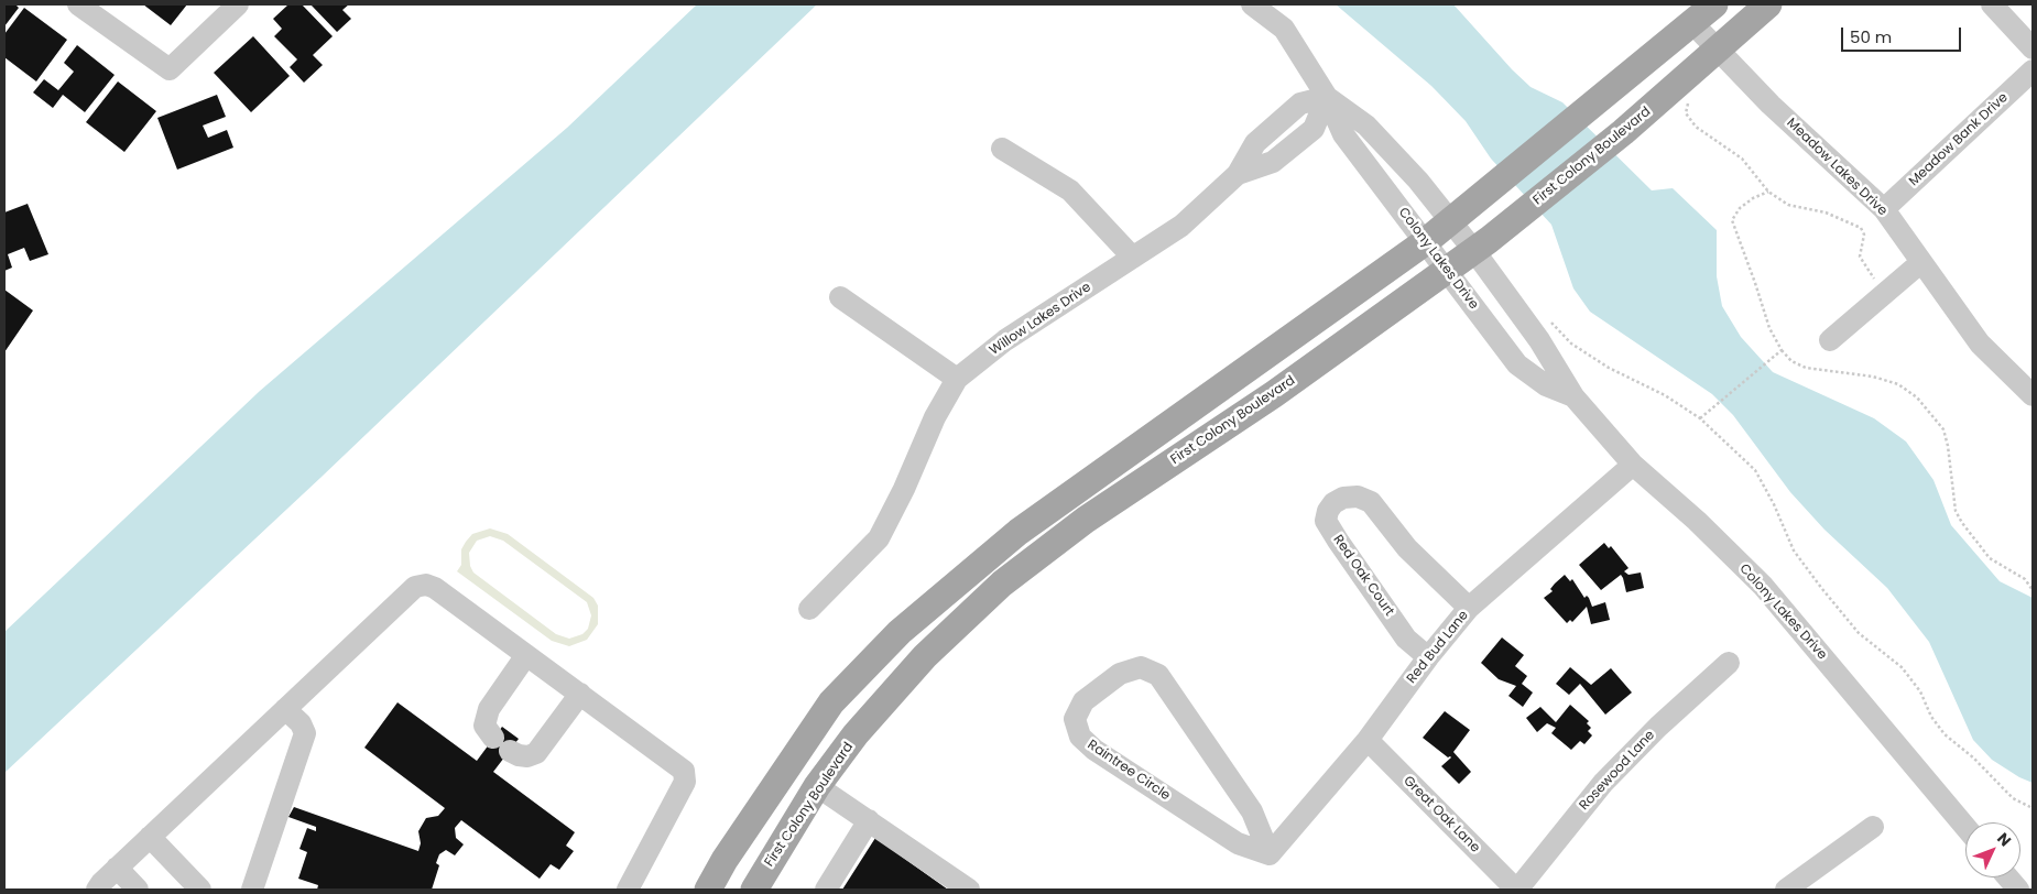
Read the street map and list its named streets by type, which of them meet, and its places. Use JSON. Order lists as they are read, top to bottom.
{
  "streets": {
    "main road": ["First Colony Boulevard"],
    "street": [
      "Meadow Bank Drive",
      "Meadow Lakes Drive",
      "Colony Lakes Drive",
      "Willow Lakes Drive",
      "Red Oak Court",
      "Red Bud Lane",
      "Raintree Circle",
      "Rosewood Lane",
      "Great Oak Lane"
    ]
  },
  "crossings": [
    ["Meadow Bank Drive", "Meadow Lakes Drive"],
    ["First Colony Boulevard", "Meadow Lakes Drive"],
    ["First Colony Boulevard", "Colony Lakes Drive"],
    ["Colony Lakes Drive", "Willow Lakes Drive"],
    ["Colony Lakes Drive", "Red Bud Lane"],
    ["Red Oak Court", "Red Bud Lane"],
    ["Red Bud Lane", "Raintree Circle"],
    ["Red Bud Lane", "Great Oak Lane"],
    ["Rosewood Lane", "Great Oak Lane"]
  ],
  "scale_bar": "50 m",
  "north": "top right"
}
